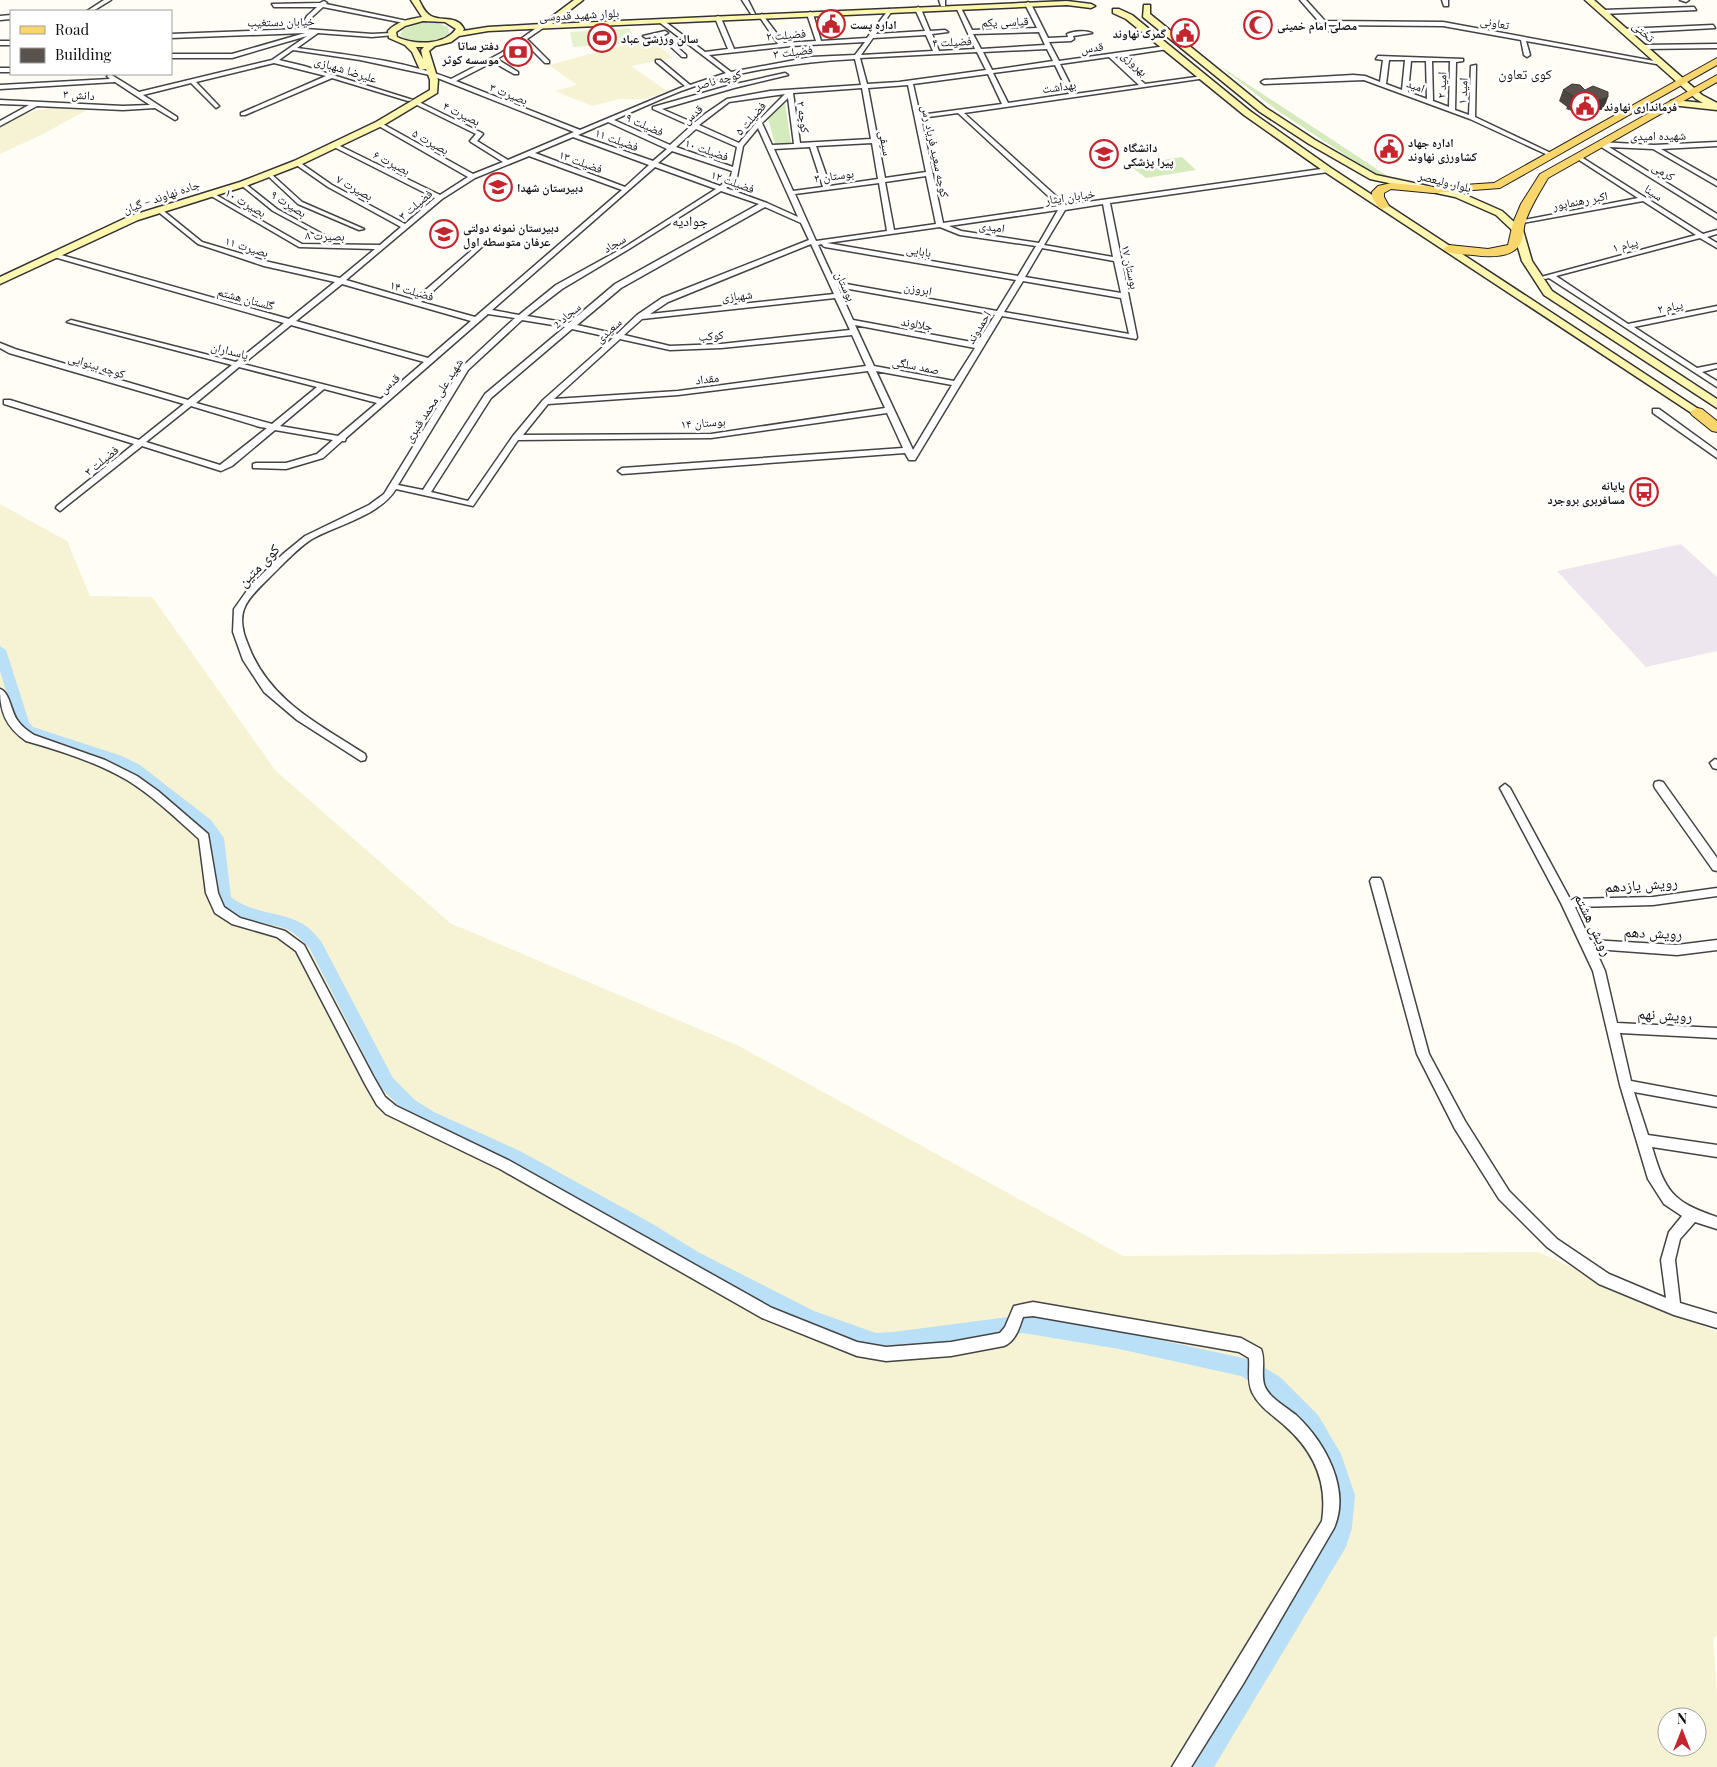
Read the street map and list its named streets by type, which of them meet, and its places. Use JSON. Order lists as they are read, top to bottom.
{
  "streets": {
    "main road": [
      "بلوار شهید قدوسی",
      "تختی",
      "بلوار ولیعصر",
      "جاده نهاوند - گیان"
    ],
    "street": [
      "خیابان دستغیب",
      "قیاسی یکم",
      "تعاونی",
      "فضیلت ۲",
      "فضیلت ۴",
      "قدس",
      "فضیلت ۳",
      "بهروزی",
      "علیرضا شهبازی",
      "کوچه ناصر",
      "امید",
      "امید ۲",
      "بهداشت",
      "امید ۱",
      "بصیرت ۳",
      "دانش ۳",
      "بصیرت ۴",
      "کوچه ۲",
      "فضیلت ۵",
      "فضیلت ۹",
      "شهیده امیدی",
      "فضیلت ۱۱",
      "بصیرت ۵",
      "سیفی",
      "فضیلت ۱۰",
      "کوچه سعید فریاد رس",
      "فضیلت ۱۳",
      "بصیرت ۶",
      "کرمی",
      "بوستان ۳",
      "فضیلت ۱۲",
      "بصیرت ۷",
      "سینا",
      "خیابان ایثار",
      "اکبر رهنماپور",
      "بصیرت ۱۰",
      "بصیرت ۹",
      "امیدی",
      "بصیرت ۸",
      "سجاد",
      "پیام ۱",
      "بصیرت ۱۱",
      "بابایی",
      "بوستان ۱۷",
      "بوستان",
      "ابروزن",
      "فضیلت ۱۴",
      "شهبازی",
      "گلستان هشتم",
      "پیام ۲",
      "سجاد 2",
      "جلالوند",
      "احمدوند",
      "سعیدی",
      "کوکب",
      "پاسداران",
      "کوچه بینوایی",
      "صمد سلگی",
      "مقداد",
      "شهید علی محمد قنبری",
      "بوستان ۱۴",
      "کوی متین",
      "رویش یازدهم",
      "رویش هشتم",
      "رویش دهم",
      "رویش نهم"
    ]
  },
  "crossings": [
    ["بلوار شهید قدوسی", "جاده نهاوند - گیان"],
    ["تعاونی", "تختی"],
    ["فضیلت ۴", "فضیلت ۳"],
    ["فضیلت ۴", "سیفی"],
    ["قدس", "بهروزی"],
    ["قدس", "کوچه ناصر"],
    ["قدس", "کوچه ۲"],
    ["قدس", "فضیلت ۵"],
    ["قدس", "فضیلت ۹"],
    ["قدس", "فضیلت ۱۱"],
    ["قدس", "سیفی"],
    ["قدس", "فضیلت ۱۰"],
    ["قدس", "کوچه سعید فریاد رس"],
    ["قدس", "فضیلت ۱۳"],
    ["قدس", "فضیلت ۱۲"],
    ["قدس", "فضیلت ۱۴"],
    ["قدس", "گلستان هشتم"],
    ["قدس", "کوکب"],
    ["قدس", "پاسداران"],
    ["فضیلت ۳", "بصیرت ۳"],
    ["فضیلت ۳", "بصیرت ۴"],
    ["فضیلت ۳", "فضیلت ۹"],
    ["فضیلت ۳", "فضیلت ۱۱"],
    ["فضیلت ۳", "بصیرت ۵"],
    ["فضیلت ۳", "سیفی"],
    ["فضیلت ۳", "فضیلت ۱۳"],
    ["فضیلت ۳", "بصیرت ۶"],
    ["فضیلت ۳", "بصیرت ۷"],
    ["فضیلت ۳", "بصیرت ۸"],
    ["فضیلت ۳", "بصیرت ۱۱"],
    ["فضیلت ۳", "فضیلت ۱۴"],
    ["فضیلت ۳", "گلستان هشتم"],
    ["فضیلت ۳", "پاسداران"],
    ["فضیلت ۳", "کوچه بینوایی"],
    ["بهروزی", "بهداشت"],
    ["علیرضا شهبازی", "بصیرت ۴"],
    ["علیرضا شهبازی", "جاده نهاوند - گیان"],
    ["کوچه ناصر", "کوچه ۲"],
    ["کوچه ناصر", "فضیلت ۵"],
    ["امید", "امید ۲"],
    ["امید", "امید ۱"],
    ["بهداشت", "کوچه سعید فریاد رس"],
    ["بصیرت ۳", "فضیلت ۱۱"],
    ["بصیرت ۳", "جاده نهاوند - گیان"],
    ["بصیرت ۴", "جاده نهاوند - گیان"],
    ["کوچه ۲", "فضیلت ۵"],
    ["فضیلت ۵", "فضیلت ۱۰"],
    ["فضیلت ۵", "فضیلت ۱۲"],
    ["فضیلت ۵", "سجاد"],
    ["فضیلت ۵", "بوستان"],
    ["فضیلت ۹", "فضیلت ۱۰"],
    ["شهیده امیدی", "کرمی"],
    ["فضیلت ۱۱", "فضیلت ۱۲"],
    ["بصیرت ۵", "جاده نهاوند - گیان"],
    ["سیفی", "بوستان ۳"],
    ["سیفی", "خیابان ایثار"],
    ["کوچه سعید فریاد رس", "بوستان ۳"],
    ["کوچه سعید فریاد رس", "خیابان ایثار"],
    ["کوچه سعید فریاد رس", "امیدی"],
    ["بصیرت ۶", "جاده نهاوند - گیان"],
    ["بوستان ۳", "بوستان"],
    ["فضیلت ۱۲", "سجاد"],
    ["فضیلت ۱۲", "بوستان"],
    ["فضیلت ۱۲", "سجاد 2"],
    ["بلوار ولیعصر", "اکبر رهنماپور"],
    ["بصیرت ۷", "جاده نهاوند - گیان"],
    ["سینا", "اکبر رهنماپور"],
    ["سینا", "پیام ۱"],
    ["جاده نهاوند - گیان", "بصیرت ۱۰"],
    ["جاده نهاوند - گیان", "بصیرت ۹"],
    ["جاده نهاوند - گیان", "بصیرت ۸"],
    ["جاده نهاوند - گیان", "بصیرت ۱۱"],
    ["جاده نهاوند - گیان", "گلستان هشتم"],
    ["خیابان ایثار", "امیدی"],
    ["خیابان ایثار", "بابایی"],
    ["خیابان ایثار", "بوستان ۱۷"],
    ["خیابان ایثار", "بوستان"],
    ["خیابان ایثار", "احمدوند"],
    ["خیابان ایثار", "سعیدی"],
    ["بصیرت ۱۰", "بصیرت ۸"],
    ["امیدی", "بوستان ۱۷"],
    ["امیدی", "احمدوند"],
    ["سجاد", "کوکب"],
    ["سجاد", "شهید علی محمد قنبری"],
    ["بصیرت ۱۱", "فضیلت ۱۴"],
    ["بابایی", "بوستان ۱۷"],
    ["بابایی", "بوستان"],
    ["بابایی", "احمدوند"],
    ["بابایی", "سعیدی"],
    ["بوستان ۱۷", "ابروزن"],
    ["بوستان", "ابروزن"],
    ["بوستان", "شهبازی"],
    ["بوستان", "جلالوند"],
    ["بوستان", "احمدوند"],
    ["بوستان", "سعیدی"],
    ["بوستان", "کوکب"],
    ["بوستان", "صمد سلگی"],
    ["بوستان", "مقداد"],
    ["بوستان", "بوستان ۱۴"],
    ["ابروزن", "احمدوند"],
    ["شهبازی", "سعیدی"],
    ["سجاد 2", "سعیدی"],
    ["سجاد 2", "کوکب"],
    ["جلالوند", "احمدوند"],
    ["احمدوند", "صمد سلگی"],
    ["سعیدی", "کوکب"],
    ["سعیدی", "مقداد"],
    ["سعیدی", "بوستان ۱۴"],
    ["کوکب", "شهید علی محمد قنبری"],
    ["صمد سلگی", "مقداد"],
    ["شهید علی محمد قنبری", "کوی متین"],
    ["رویش یازدهم", "رویش هشتم"],
    ["رویش هشتم", "رویش دهم"],
    ["رویش هشتم", "رویش نهم"]
  ],
  "districts": ["کوی تعاون", "جوادیه"],
  "places": {
    "public building": [
      "اداره پست",
      "گمرک نهاوند",
      "فرمانداری نهاوند",
      "اداره جهاد کشاورزی نهاوند"
    ],
    "mosque": ["مصلی امام خمینی"],
    "sports": ["سالن ورزشی عباد"],
    "bank": ["دفتر ساتا موسسه کوثر"],
    "school or university": ["دانشگاه پیرا پزشکی", "دبیرستان شهدا", "دبیرستان نمونه دولتی عرفان متوسطه اول"],
    "bus stop": ["پایانه مسافربری بروجرد"]
  },
  "legend": ["Road", "Building"],
  "north": "top"
}
